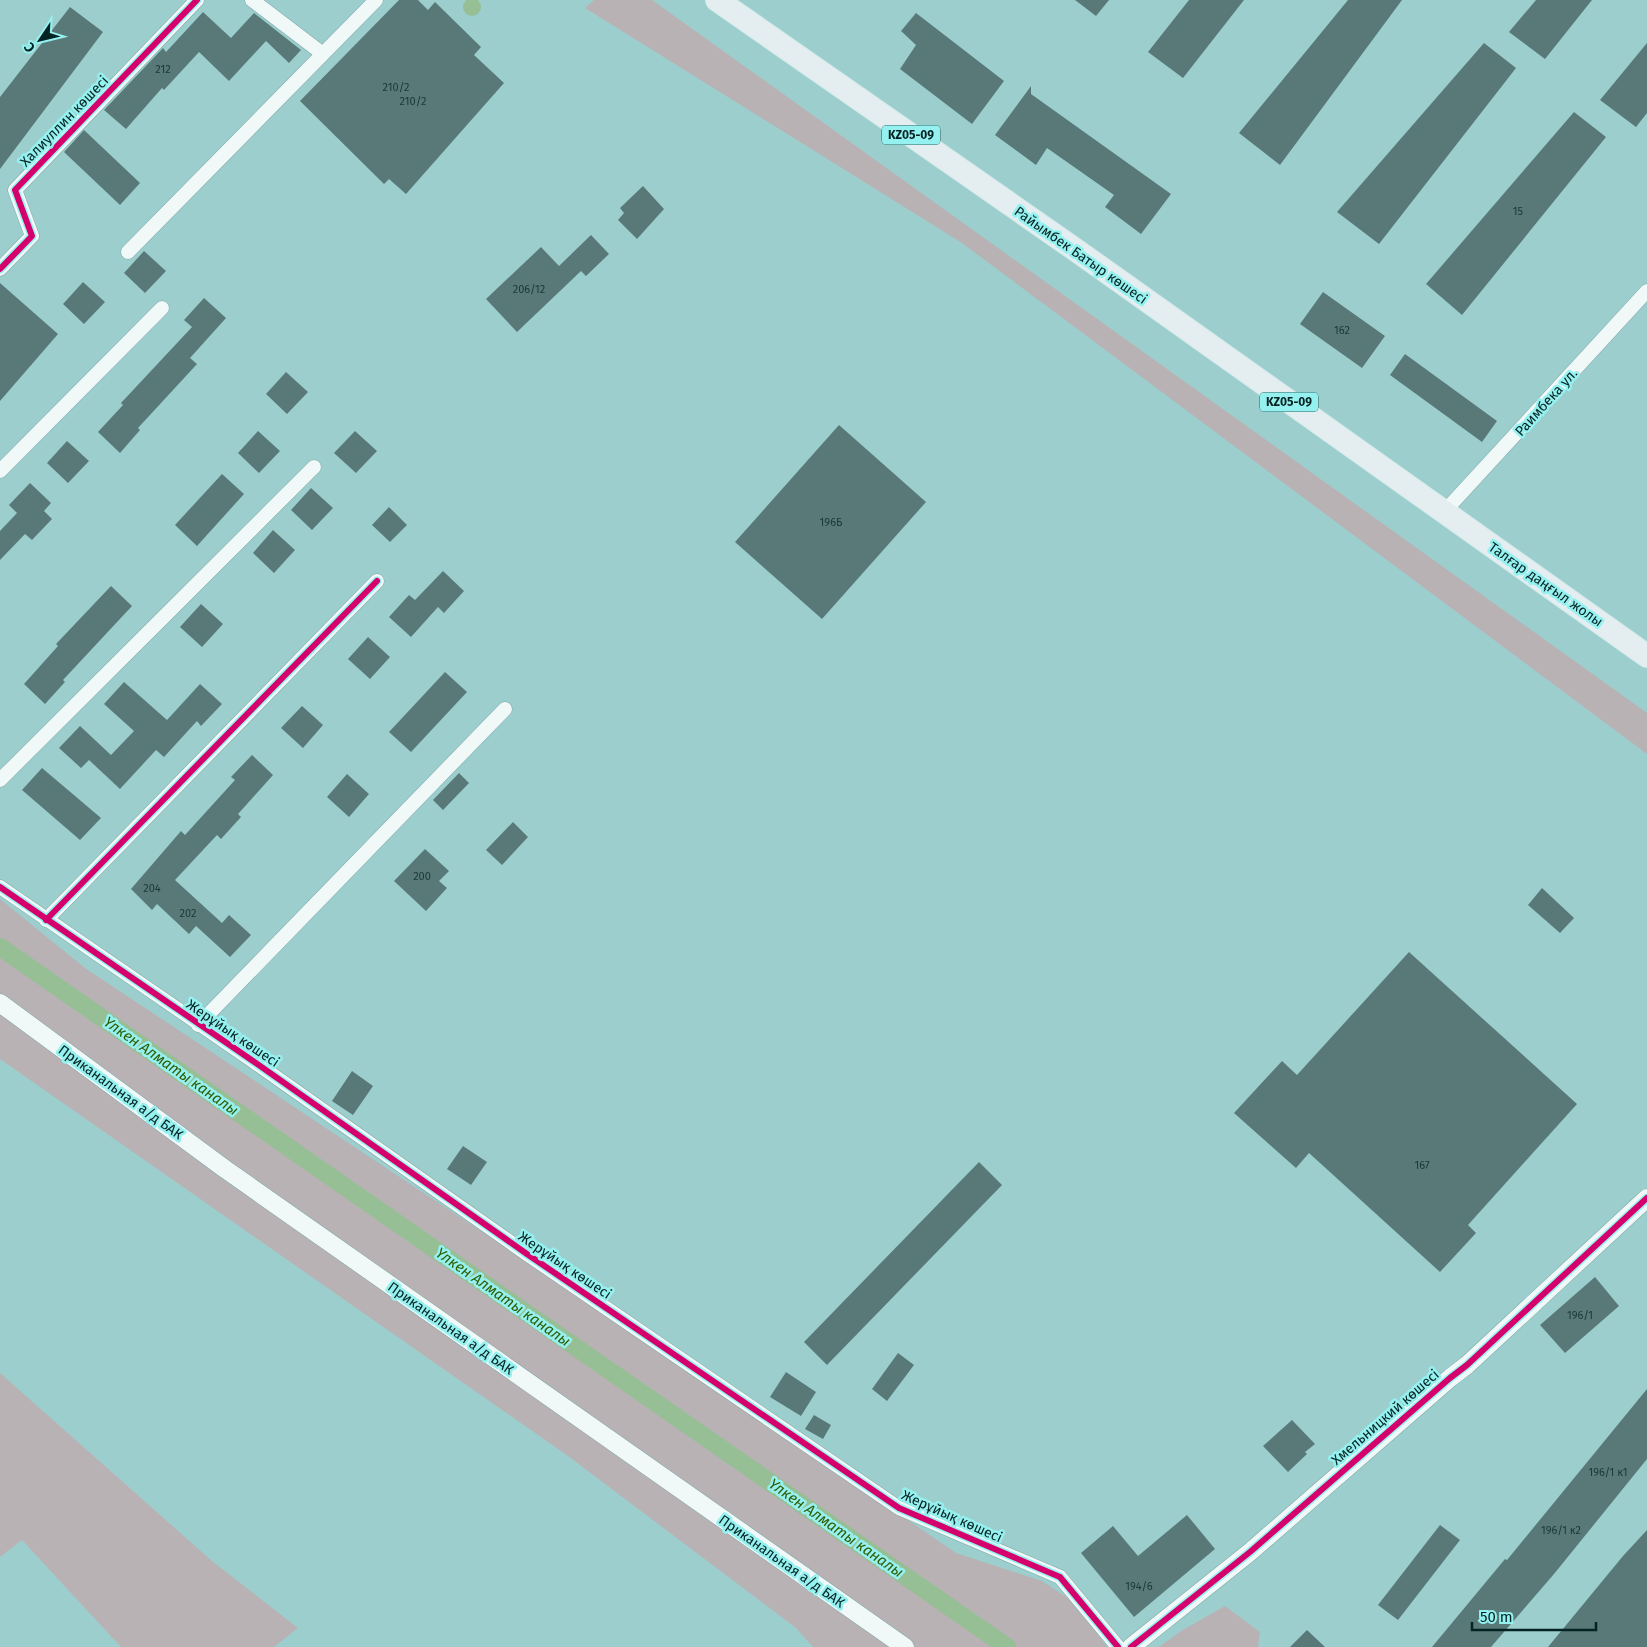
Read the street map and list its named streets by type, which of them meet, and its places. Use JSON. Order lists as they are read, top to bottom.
{
  "streets": {
    "main road": ["KZ05-09", "Райымбек Батыр көшесі", "Талғар даңғыл жолы"],
    "street": [
      "Халиуллин көшесі",
      "Раимбека ул.",
      "Жерұйық көшесі",
      "Приканальная а/д БАК",
      "Хмельницкий көшесі"
    ]
  },
  "crossings": [
    ["Райымбек Батыр көшесі", "Раимбека ул."],
    ["Райымбек Батыр көшесі", "Талғар даңғыл жолы"],
    ["Раимбека ул.", "Талғар даңғыл жолы"]
  ],
  "water": ["Үлкен Алматы каналы"],
  "house_numbers": [
    "212",
    "210/2",
    "210/2",
    "15",
    "206/12",
    "162",
    "196Б",
    "200",
    "204",
    "202",
    "167",
    "196/1",
    "196/1 к1",
    "196/1 к2",
    "194/6"
  ],
  "scale_bar": "50 m",
  "north": "bottom left"
}
